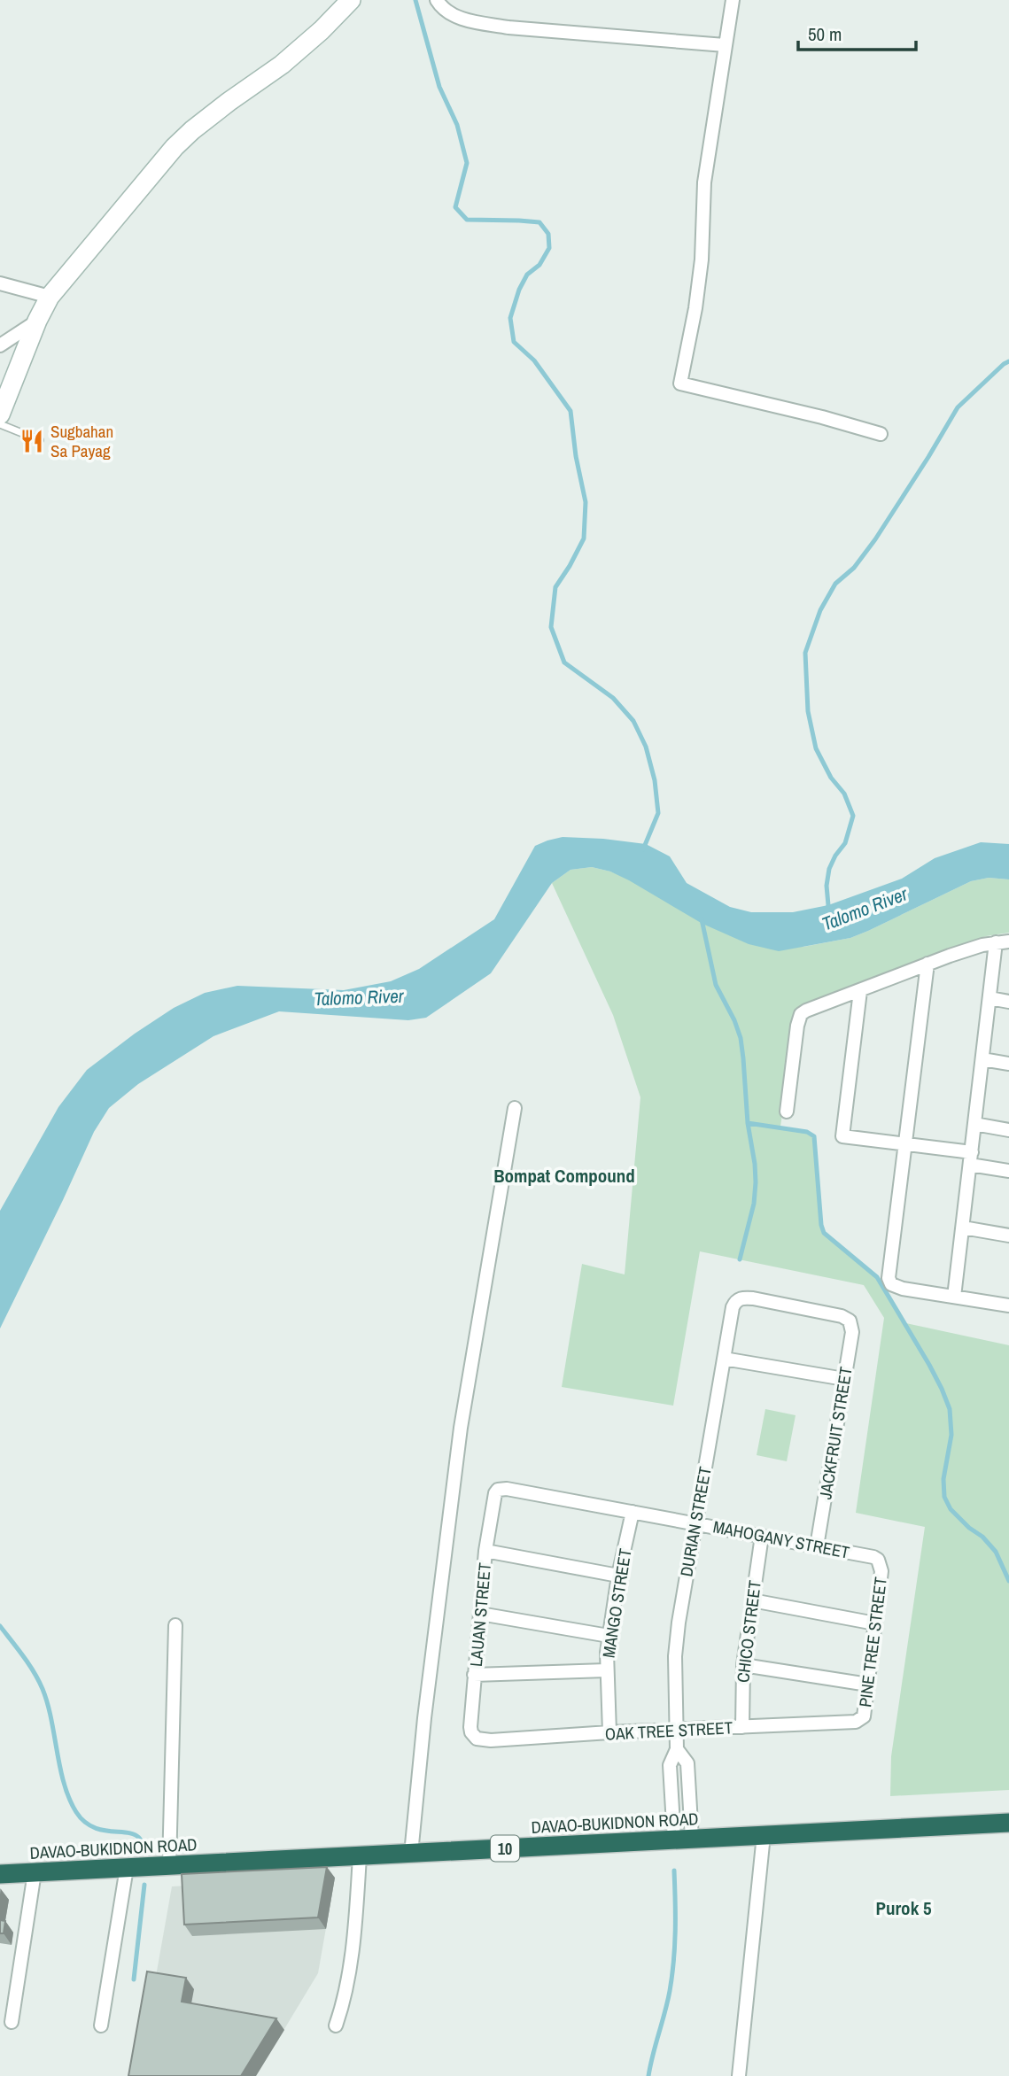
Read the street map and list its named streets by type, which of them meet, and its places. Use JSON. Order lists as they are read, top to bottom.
{
  "streets": {
    "highway": ["DAVAO-BUKIDNON ROAD", "10"],
    "street": [
      "JACKFRUIT STREET",
      "DURIAN STREET",
      "MAHOGANY STREET",
      "MANGO STREET",
      "LAUAN STREET",
      "CHICO STREET",
      "PINE TREE STREET",
      "OAK TREE STREET"
    ]
  },
  "crossings": [
    ["JACKFRUIT STREET", "DURIAN STREET"],
    ["JACKFRUIT STREET", "MAHOGANY STREET"],
    ["DURIAN STREET", "MAHOGANY STREET"],
    ["DURIAN STREET", "OAK TREE STREET"],
    ["DURIAN STREET", "DAVAO-BUKIDNON ROAD"],
    ["MAHOGANY STREET", "MANGO STREET"],
    ["MAHOGANY STREET", "LAUAN STREET"],
    ["MAHOGANY STREET", "CHICO STREET"],
    ["MAHOGANY STREET", "PINE TREE STREET"],
    ["MANGO STREET", "OAK TREE STREET"],
    ["LAUAN STREET", "OAK TREE STREET"],
    ["CHICO STREET", "OAK TREE STREET"],
    ["PINE TREE STREET", "OAK TREE STREET"]
  ],
  "districts": ["Bompat Compound", "Purok 5"],
  "water": ["Talomo River"],
  "places": {
    "restaurant": ["Sugbahan Sa Payag"]
  },
  "scale_bar": "50 m"
}
